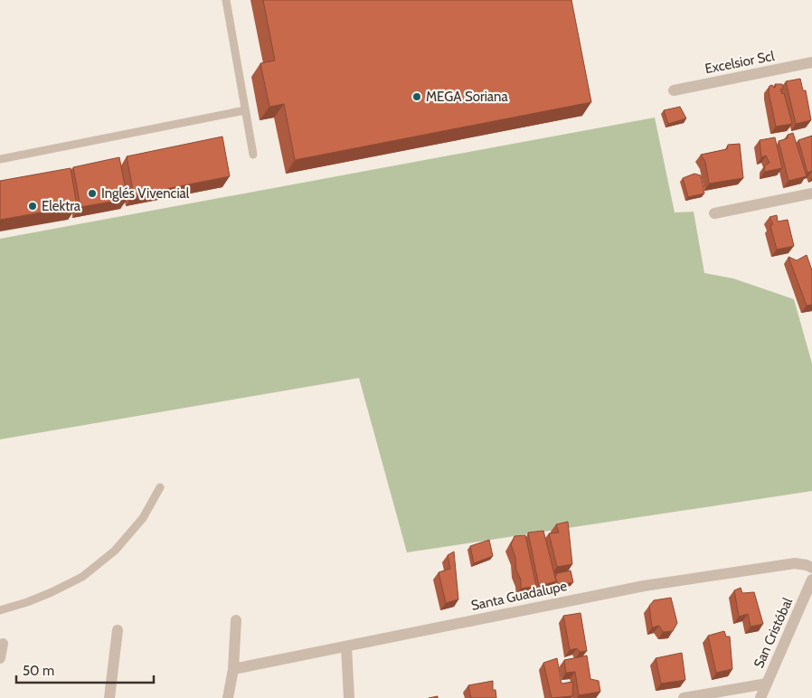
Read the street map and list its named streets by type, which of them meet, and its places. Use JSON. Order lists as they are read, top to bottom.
{
  "streets": {
    "street": ["Excelsior Scl", "Santa Guadalupe", "San Cristóbal"]
  },
  "places": ["MEGA Soriana", "Inglés Vivencial", "Elektra"],
  "scale_bar": "50 m"
}
